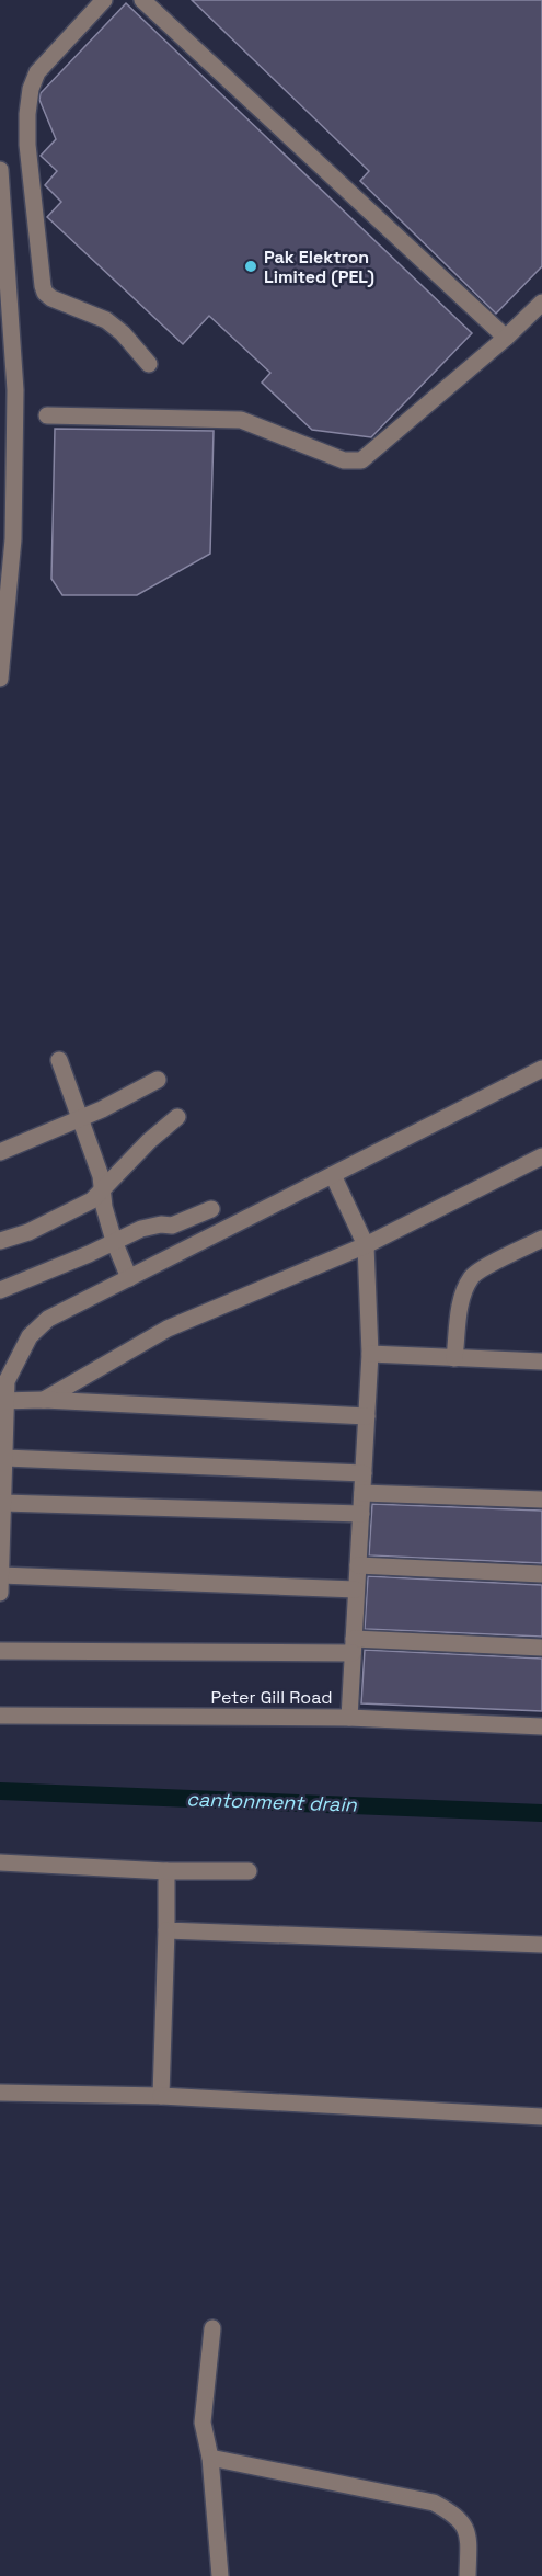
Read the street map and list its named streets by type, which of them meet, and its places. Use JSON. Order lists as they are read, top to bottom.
{
  "streets": {
    "street": ["Peter Gill Road"]
  },
  "water": ["cantonment drain"],
  "places": ["Pak Elektron Limited (PEL)"]
}
